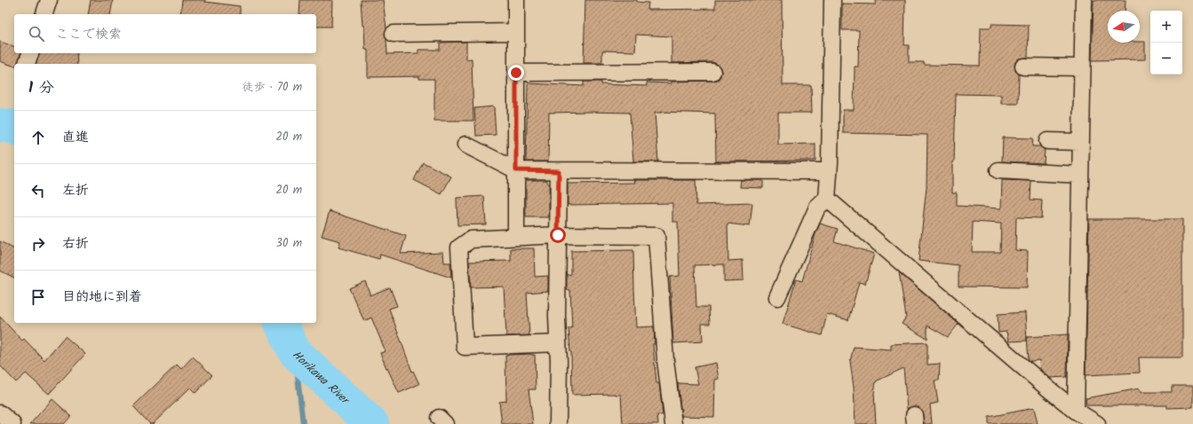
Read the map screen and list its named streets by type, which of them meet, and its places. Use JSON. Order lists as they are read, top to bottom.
{
  "water": ["Horikawa River"],
  "north": "left",
  "page": {
    "map_buttons": ["+", "−"],
    "search": "ここで検索",
    "heading": ["1 分", "徒歩 · 70 m"],
    "list": [
      ["直進", "20 m"],
      ["左折", "20 m"],
      ["右折", "30 m"],
      "目的地に到着"
    ]
  }
}
